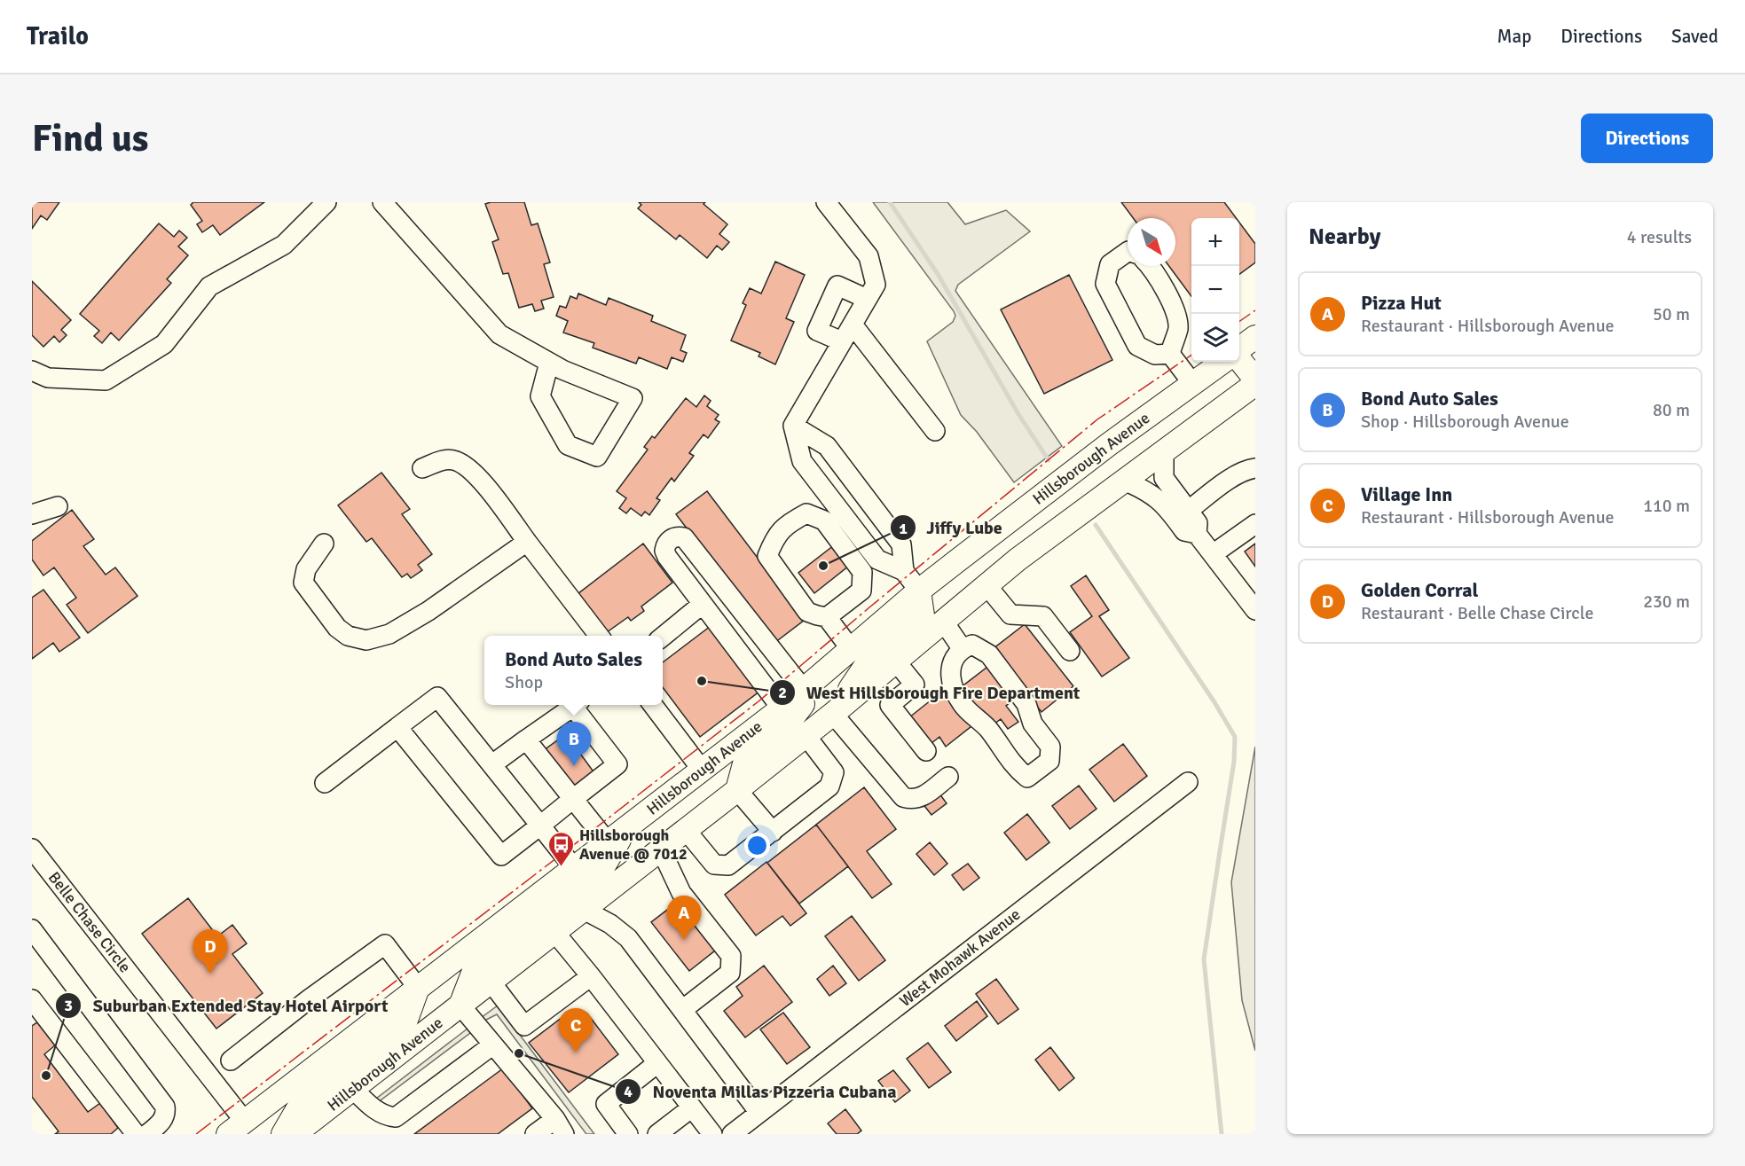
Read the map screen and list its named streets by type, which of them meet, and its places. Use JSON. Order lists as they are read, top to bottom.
{
  "streets": {
    "main road": ["Hillsborough Avenue"],
    "street": ["Belle Chase Circle", "West Mohawk Avenue"]
  },
  "crossings": [
    ["Hillsborough Avenue", "Belle Chase Circle"]
  ],
  "places": {
    "other": [
      "Jiffy Lube",
      "West Hillsborough Fire Department",
      "Noventa Millas Pizzeria Cubana",
      "Suburban Extended Stay Hotel Airport"
    ],
    "bus stop": ["Hillsborough Avenue @ 7012"]
  },
  "north": "bottom right",
  "page": {
    "header": "Trailo",
    "nav": ["Map", "Directions", "Saved"],
    "buttons": "Directions",
    "title": "Find us",
    "heading": ["Nearby", "4 results"],
    "map_buttons": ["+", "−"],
    "list": [
      {
        "mark": "A",
        "name": "Pizza Hut",
        "note": "Restaurant · Hillsborough Avenue",
        "value": "50 m"
      },
      {
        "mark": "B",
        "name": "Bond Auto Sales",
        "note": "Shop · Hillsborough Avenue",
        "value": "80 m"
      },
      {
        "mark": "C",
        "name": "Village Inn",
        "note": "Restaurant · Hillsborough Avenue",
        "value": "110 m"
      },
      {
        "mark": "D",
        "name": "Golden Corral",
        "note": "Restaurant · Belle Chase Circle",
        "value": "230 m"
      }
    ],
    "popup": ["Bond Auto Sales", "Shop"],
    "pins": [
      "B",
      "A",
      "D",
      "C"
    ]
  }
}
